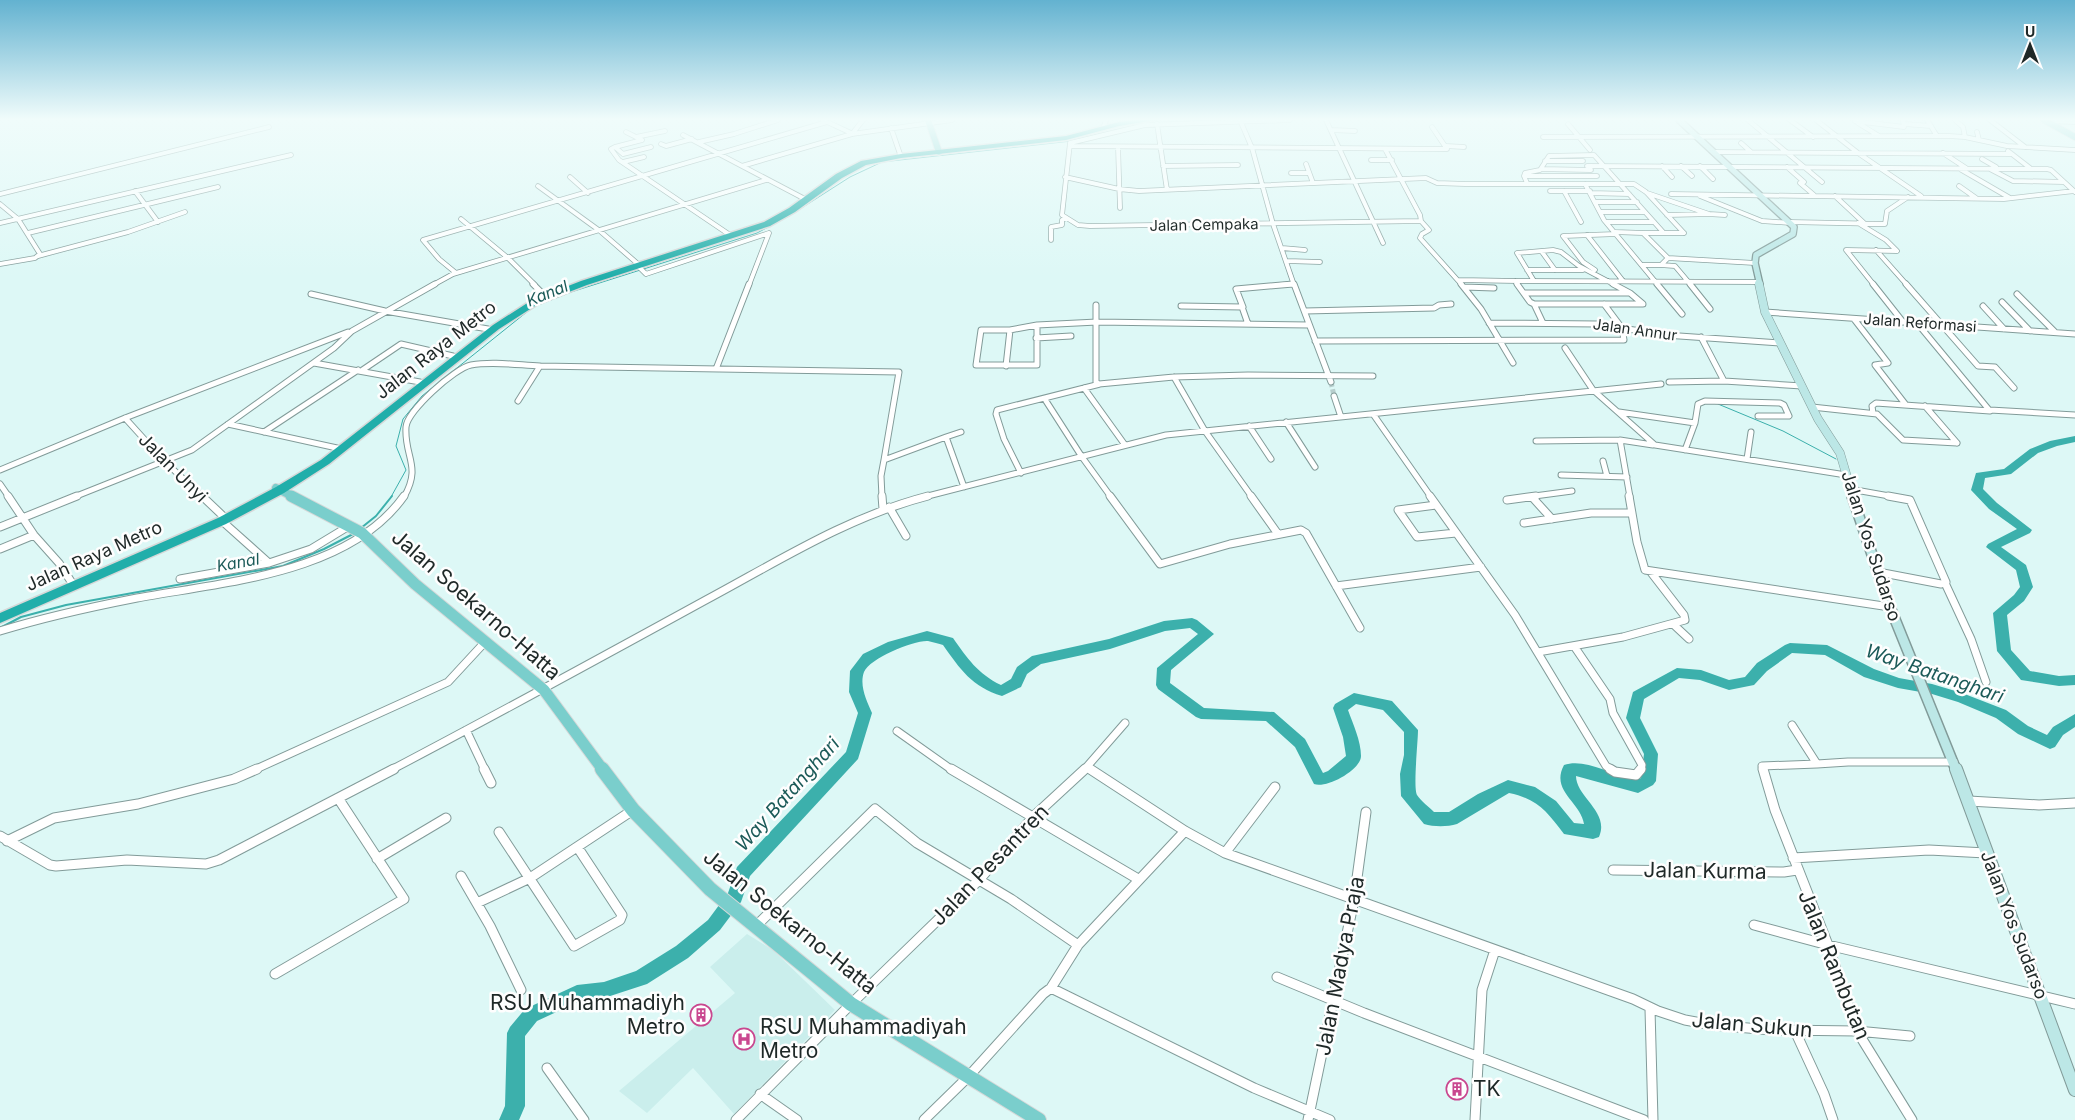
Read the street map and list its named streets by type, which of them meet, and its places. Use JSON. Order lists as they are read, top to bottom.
{
  "streets": {
    "highway": ["Jalan Raya Metro"],
    "main road": ["Jalan Soekarno-Hatta"],
    "street": [
      "Jalan Cempaka",
      "Jalan Reformasi",
      "Jalan Annur",
      "Jalan Unyi",
      "Jalan Yos Sudarso",
      "Jalan Pesantren",
      "Jalan Kurma",
      "Jalan Rambutan",
      "Jalan Madya Praja",
      "Jalan Sukun"
    ]
  },
  "crossings": [
    ["Jalan Reformasi", "Jalan Yos Sudarso"],
    ["Jalan Annur", "Jalan Yos Sudarso"],
    ["Jalan Raya Metro", "Jalan Unyi"],
    ["Jalan Raya Metro", "Jalan Soekarno-Hatta"],
    ["Jalan Soekarno-Hatta", "Jalan Pesantren"],
    ["Jalan Pesantren", "Jalan Sukun"],
    ["Jalan Kurma", "Jalan Rambutan"],
    ["Jalan Rambutan", "Jalan Sukun"],
    ["Jalan Madya Praja", "Jalan Sukun"]
  ],
  "water": ["Kanal", "Way Batanghari"],
  "places": {
    "building": ["RSU Muhammadiyh Metro", "TK"],
    "hospital": ["RSU Muhammadiyah Metro"]
  },
  "north": "top"
}
